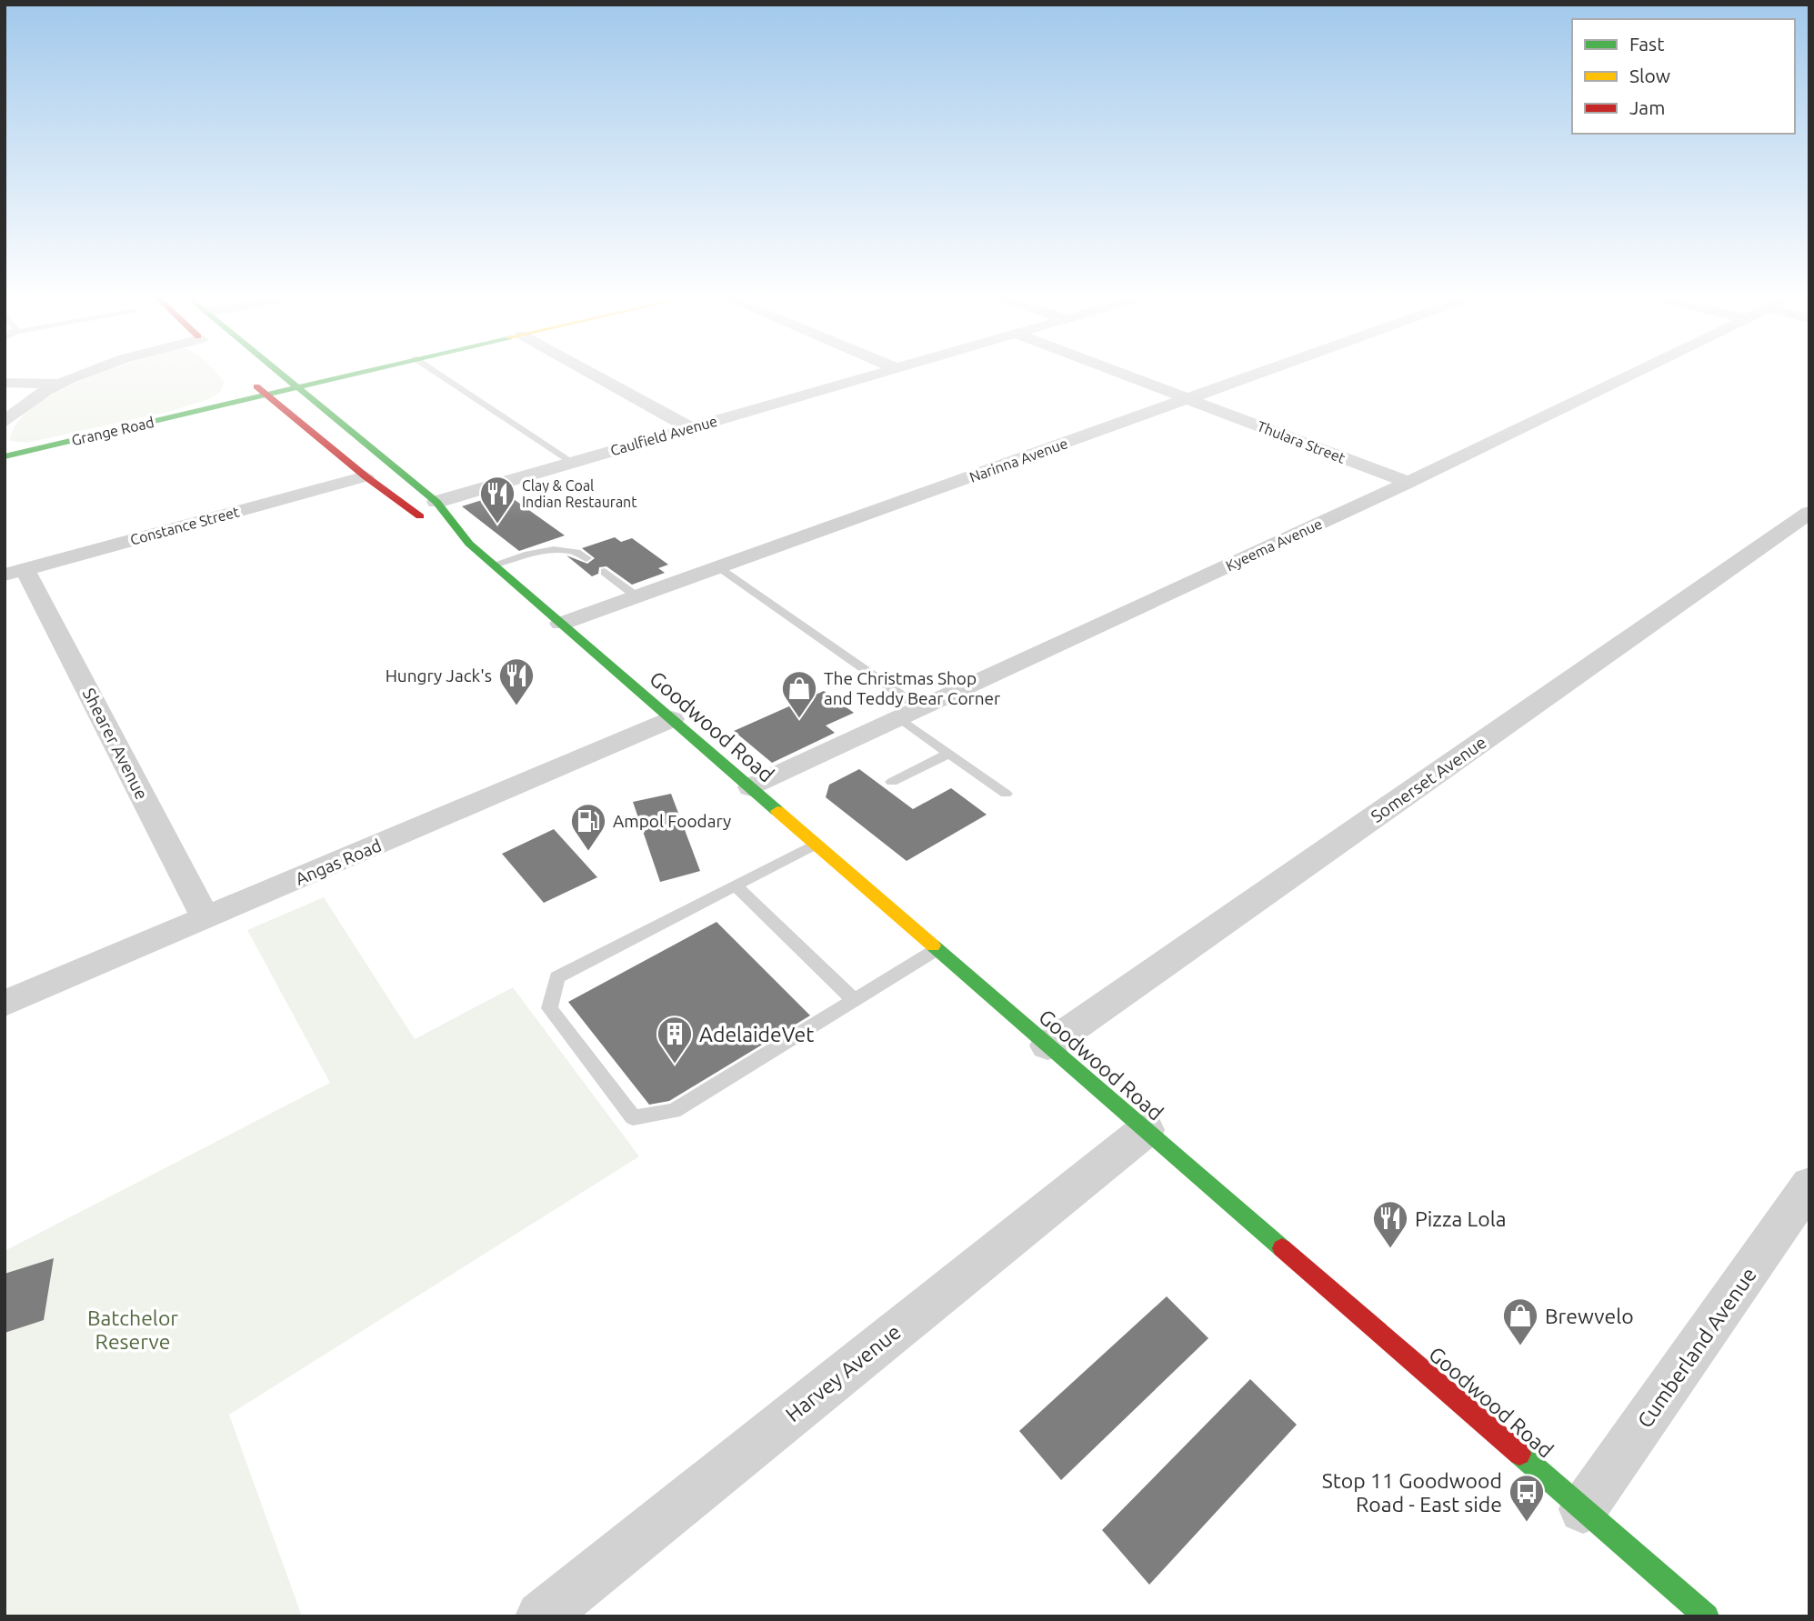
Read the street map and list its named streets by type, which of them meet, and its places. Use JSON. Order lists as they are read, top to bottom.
{
  "streets": {
    "main road": ["Grange Road", "Goodwood Road"],
    "street": [
      "Caulfield Avenue",
      "Thulara Street",
      "Narinna Avenue",
      "Constance Street",
      "Kyeema Avenue",
      "Shearer Avenue",
      "Somerset Avenue",
      "Angas Road",
      "Cumberland Avenue",
      "Harvey Avenue"
    ]
  },
  "crossings": [
    ["Grange Road", "Goodwood Road"],
    ["Caulfield Avenue", "Goodwood Road"],
    ["Thulara Street", "Narinna Avenue"],
    ["Thulara Street", "Kyeema Avenue"],
    ["Narinna Avenue", "Goodwood Road"],
    ["Constance Street", "Goodwood Road"],
    ["Constance Street", "Shearer Avenue"],
    ["Kyeema Avenue", "Goodwood Road"],
    ["Goodwood Road", "Somerset Avenue"],
    ["Goodwood Road", "Angas Road"],
    ["Goodwood Road", "Cumberland Avenue"],
    ["Goodwood Road", "Harvey Avenue"],
    ["Shearer Avenue", "Angas Road"]
  ],
  "parks": ["Batchelor Reserve"],
  "places": {
    "restaurant": ["Clay & Coal Indian Restaurant", "Hungry Jack's", "Pizza Lola"],
    "shop": ["The Christmas Shop and Teddy Bear Corner", "Brewvelo"],
    "fuel station": ["Ampol Foodary"],
    "building": ["AdelaideVet"],
    "bus stop": ["Stop 11 Goodwood Road - East side"]
  },
  "legend": ["Fast", "Slow", "Jam"]
}
